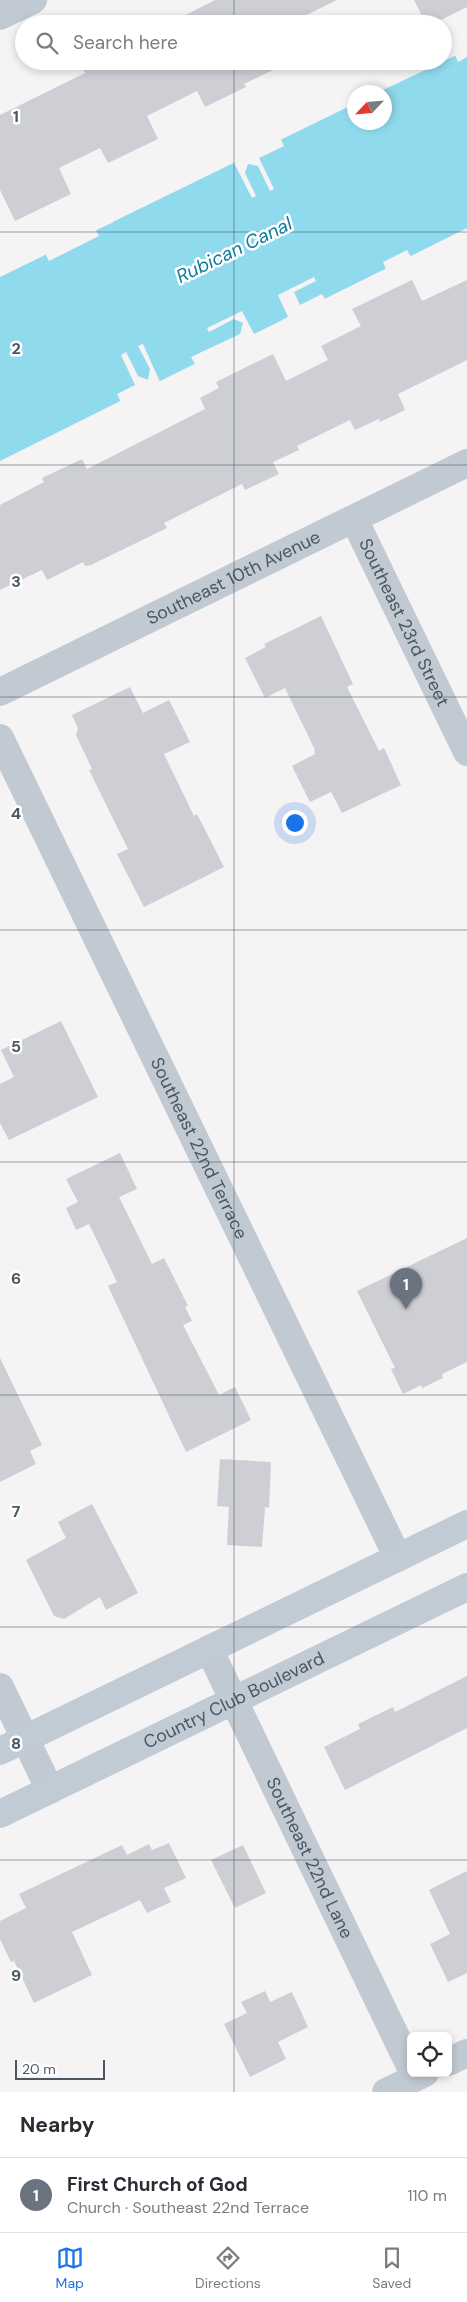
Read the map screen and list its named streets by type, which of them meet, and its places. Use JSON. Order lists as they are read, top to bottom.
{
  "streets": {
    "main road": ["Country Club Boulevard"],
    "street": [
      "Southeast 10th Avenue",
      "Southeast 23rd Street",
      "Southeast 22nd Terrace",
      "Southeast 22nd Lane"
    ]
  },
  "crossings": [
    ["Southeast 10th Avenue", "Southeast 23rd Street"],
    ["Country Club Boulevard", "Southeast 22nd Lane"]
  ],
  "water": ["Rubican Canal"],
  "scale_bar": "20 m",
  "north": "bottom left",
  "page": {
    "search": "Search here",
    "pins": "1",
    "scale": "20 m",
    "heading": "Nearby",
    "list": [
      {
        "mark": "1",
        "name": "First Church of God",
        "note": "Church · Southeast 22nd Terrace",
        "value": "110 m"
      }
    ],
    "nav": ["Map", "Directions", "Saved"]
  },
  "grid": {
    "rows": [
      "1",
      "2",
      "3",
      "4",
      "5",
      "6",
      "7",
      "8",
      "9"
    ]
  }
}
